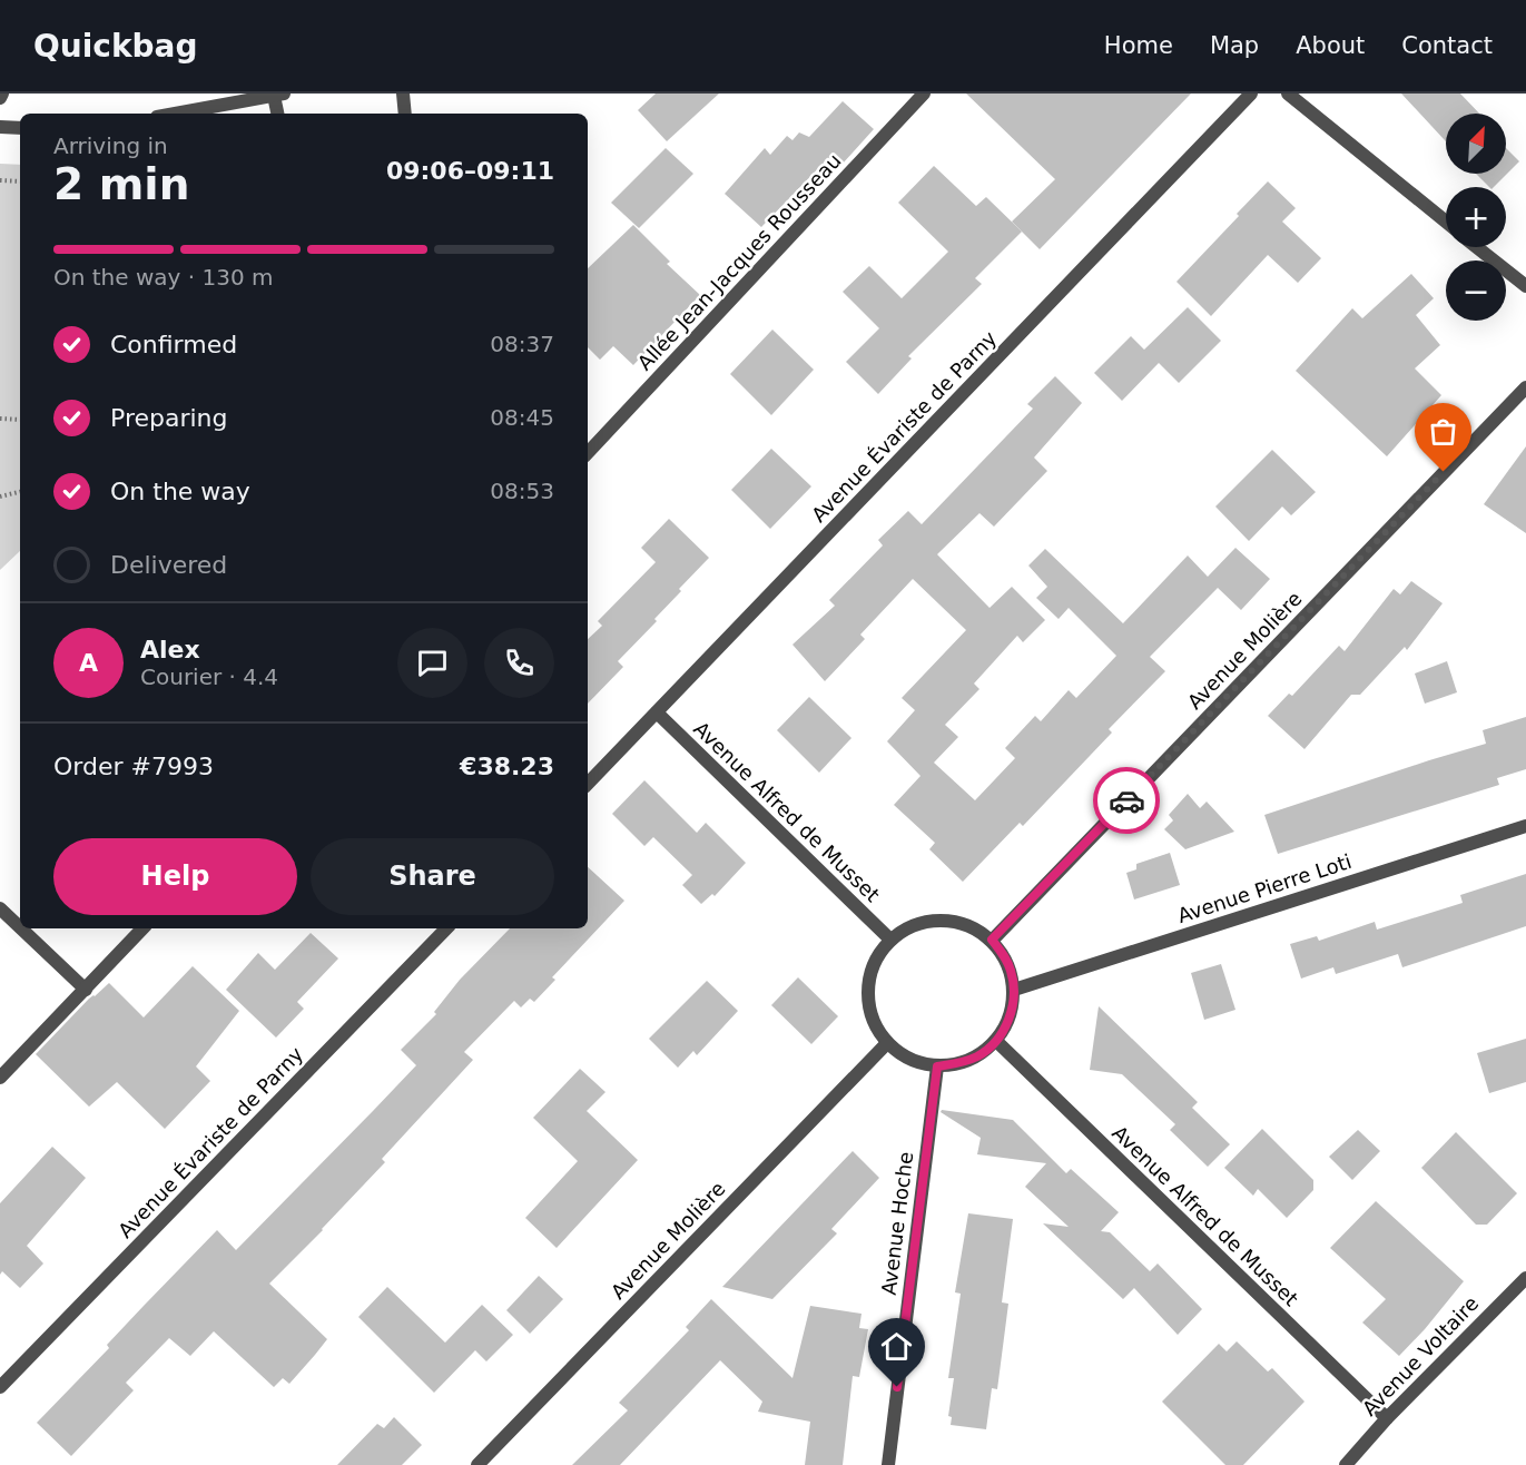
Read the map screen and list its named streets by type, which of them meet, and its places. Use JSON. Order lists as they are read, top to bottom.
{
  "streets": {
    "street": [
      "Allée Jean-Jacques Rousseau",
      "Avenue Évariste de Parny",
      "Avenue Molière",
      "Avenue Alfred de Musset",
      "Avenue Pierre Loti",
      "Avenue Hoche",
      "Avenue Voltaire"
    ]
  },
  "crossings": [
    ["Avenue Évariste de Parny", "Avenue Alfred de Musset"],
    ["Avenue Molière", "Avenue Alfred de Musset"],
    ["Avenue Molière", "Avenue Pierre Loti"],
    ["Avenue Molière", "Avenue Hoche"],
    ["Avenue Alfred de Musset", "Avenue Pierre Loti"],
    ["Avenue Alfred de Musset", "Avenue Hoche"],
    ["Avenue Alfred de Musset", "Avenue Voltaire"],
    ["Avenue Pierre Loti", "Avenue Hoche"]
  ],
  "north": "top right",
  "page": {
    "header": "Quickbag",
    "nav": [
      "Home",
      "Map",
      "About",
      "Contact"
    ],
    "map_buttons": ["+", "−"],
    "heading": ["2 min", "Arriving in", "09:06–09:11"],
    "panel": [
      "Alex",
      "Courier · 4.4",
      "Order #7993",
      "€38.23"
    ],
    "bar": "On the way · 130 m",
    "list": [
      ["Confirmed", "08:37"],
      ["Preparing", "08:45"],
      ["On the way", "08:53"],
      "Delivered"
    ],
    "round": "A",
    "buttons": ["Help", "Share"]
  }
}
